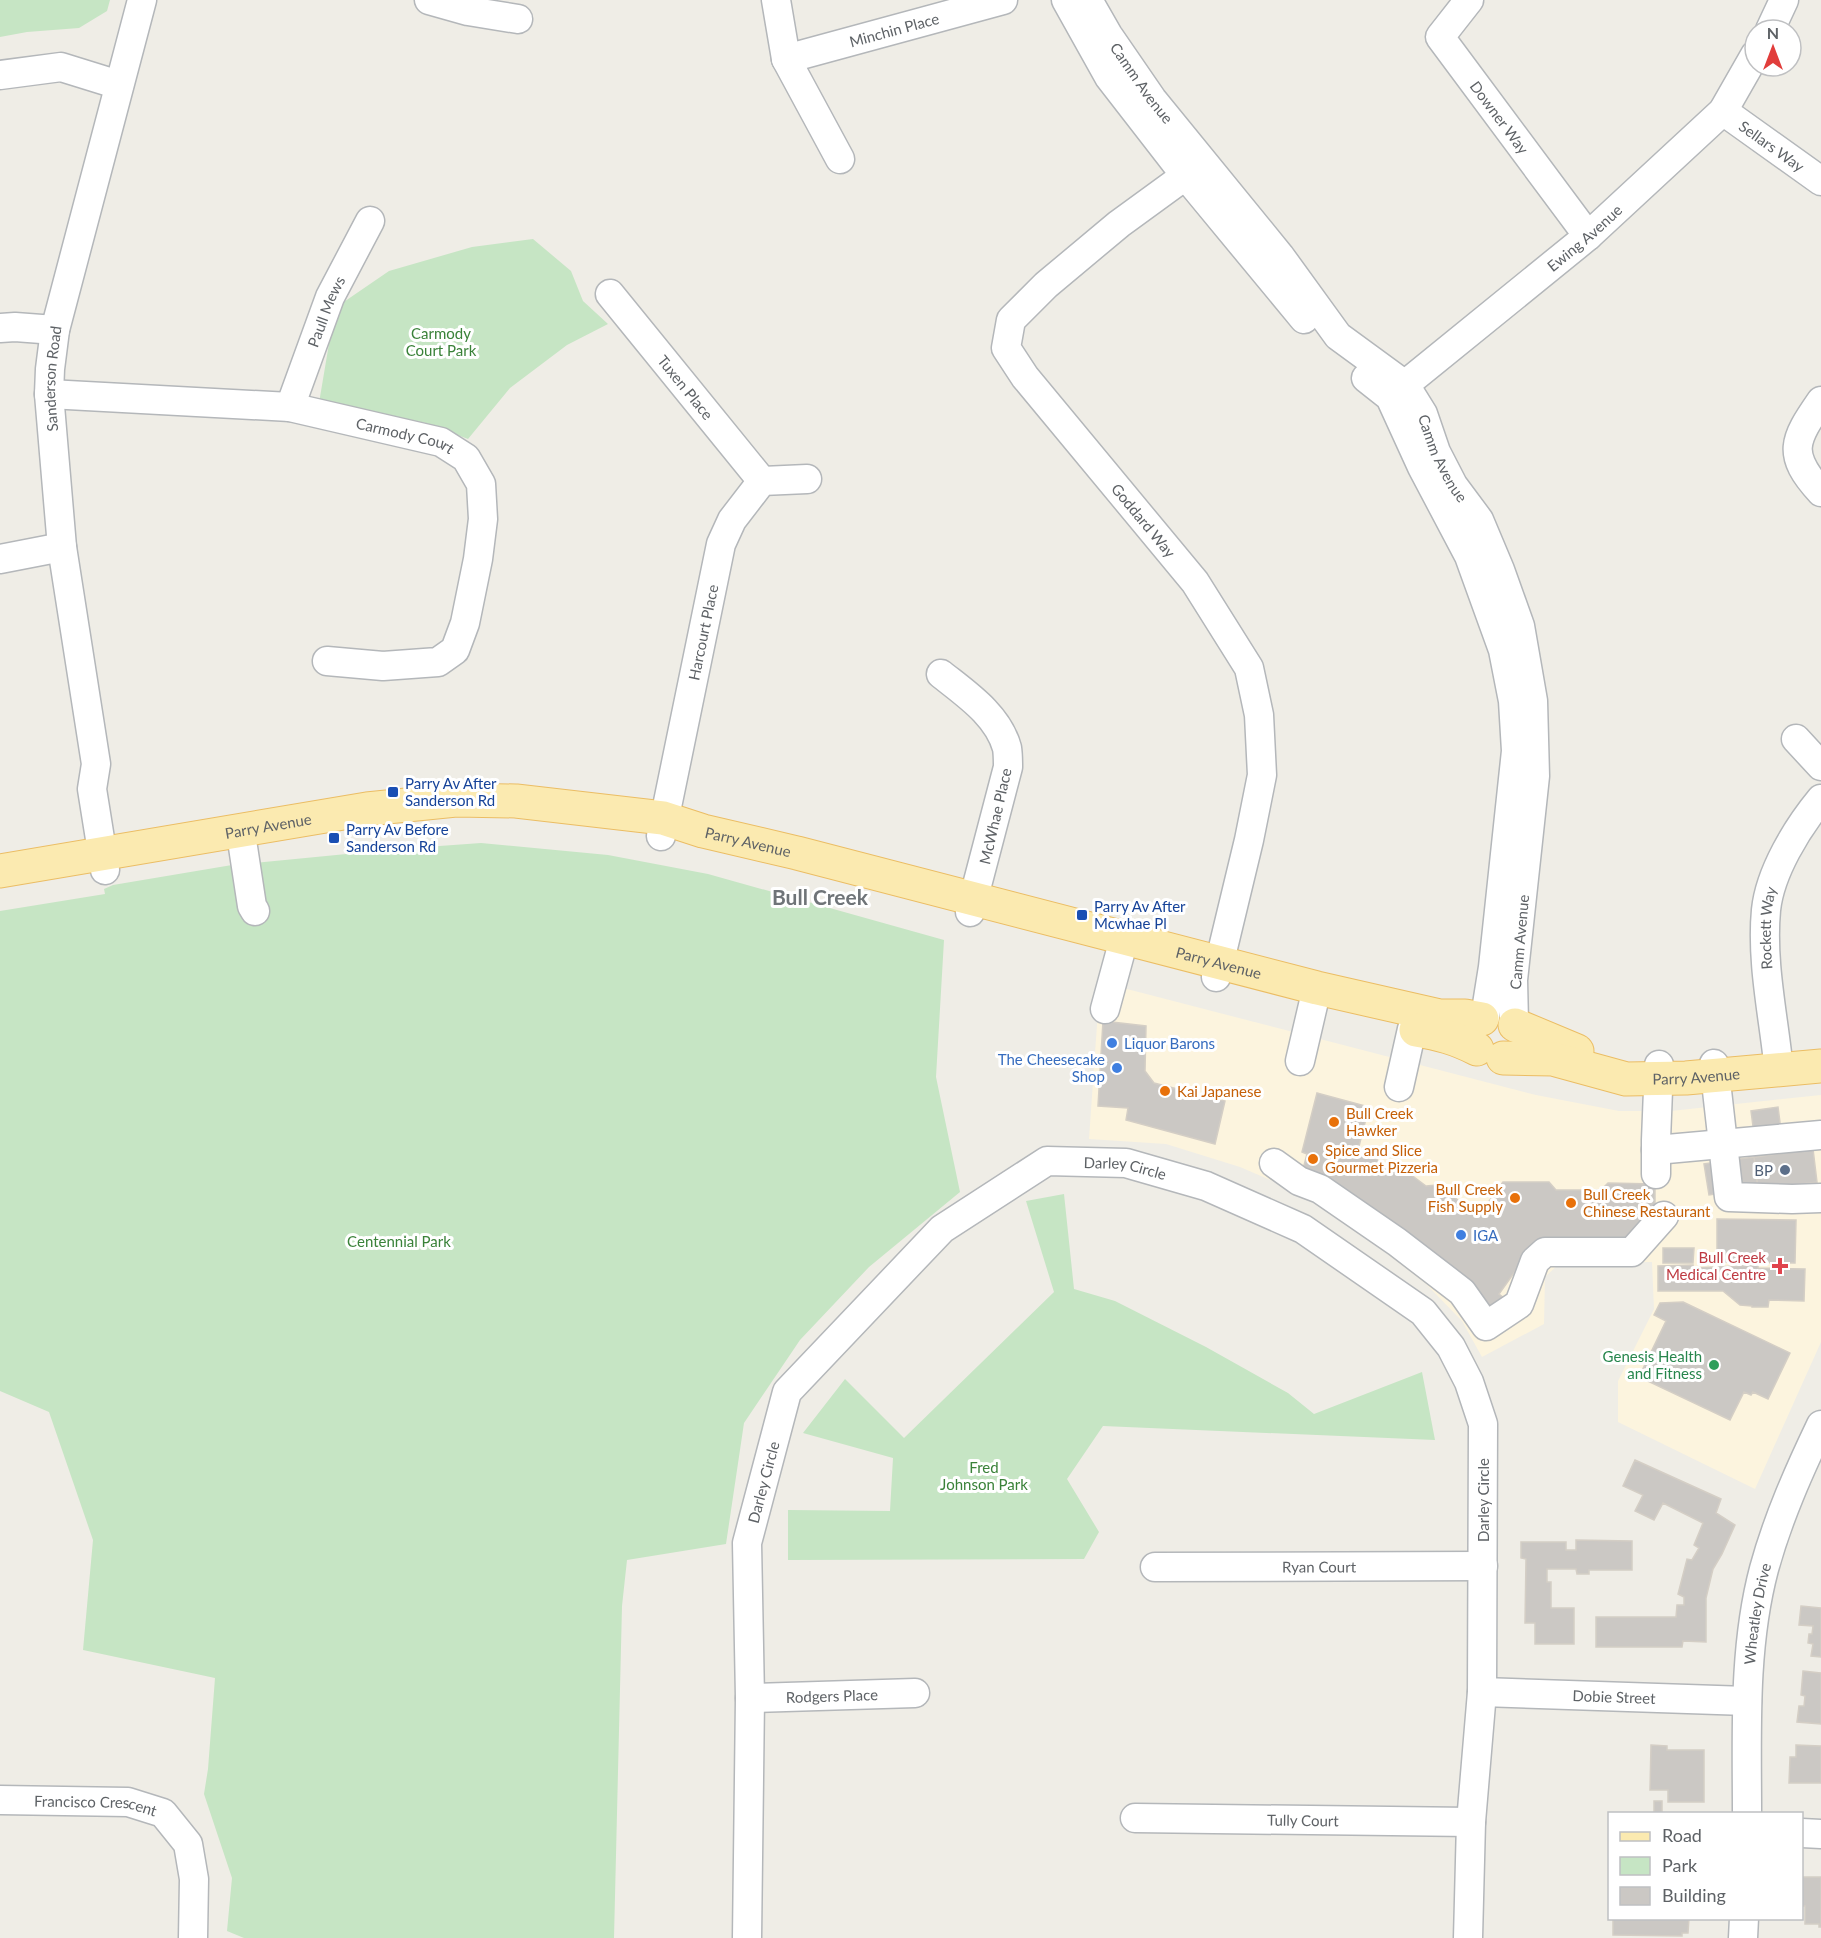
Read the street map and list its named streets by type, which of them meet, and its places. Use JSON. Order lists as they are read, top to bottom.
{
  "streets": {
    "main road": ["Parry Avenue"],
    "street": [
      "Minchin Place",
      "Camm Avenue",
      "Downer Way",
      "Sellars Way",
      "Ewing Avenue",
      "Paull Mews",
      "Sanderson Road",
      "Tuxen Place",
      "Carmody Court",
      "Goddard Way",
      "Harcourt Place",
      "McWhae Place",
      "Rockett Way",
      "Darley Circle",
      "Ryan Court",
      "Wheatley Drive",
      "Rodgers Place",
      "Dobie Street",
      "Francisco Crescent",
      "Tully Court"
    ]
  },
  "crossings": [
    ["Camm Avenue", "Ewing Avenue"],
    ["Camm Avenue", "Goddard Way"],
    ["Camm Avenue", "Parry Avenue"],
    ["Downer Way", "Ewing Avenue"],
    ["Sellars Way", "Ewing Avenue"],
    ["Paull Mews", "Carmody Court"],
    ["Sanderson Road", "Carmody Court"],
    ["Sanderson Road", "Parry Avenue"],
    ["Tuxen Place", "Harcourt Place"],
    ["Goddard Way", "Parry Avenue"],
    ["Harcourt Place", "Parry Avenue"],
    ["McWhae Place", "Parry Avenue"],
    ["Parry Avenue", "Rockett Way"],
    ["Darley Circle", "Ryan Court"],
    ["Darley Circle", "Rodgers Place"],
    ["Darley Circle", "Dobie Street"],
    ["Darley Circle", "Tully Court"],
    ["Wheatley Drive", "Dobie Street"]
  ],
  "districts": ["Bull Creek"],
  "parks": ["Carmody Court Park", "Centennial Park", "Fred Johnson Park"],
  "places": {
    "transit": ["Parry Av After Sanderson Rd", "Parry Av Before Sanderson Rd", "Parry Av After Mcwhae Pl"],
    "other": [
      "Liquor Barons",
      "The Cheesecake Shop",
      "Kai Japanese",
      "Bull Creek Hawker",
      "Spice and Slice Gourmet Pizzeria",
      "BP",
      "Bull Creek Fish Supply",
      "Bull Creek Chinese Restaurant",
      "IGA",
      "Genesis Health and Fitness"
    ],
    "health": ["Bull Creek Medical Centre"]
  },
  "legend": ["Road", "Park", "Building"],
  "north": "top"
}
